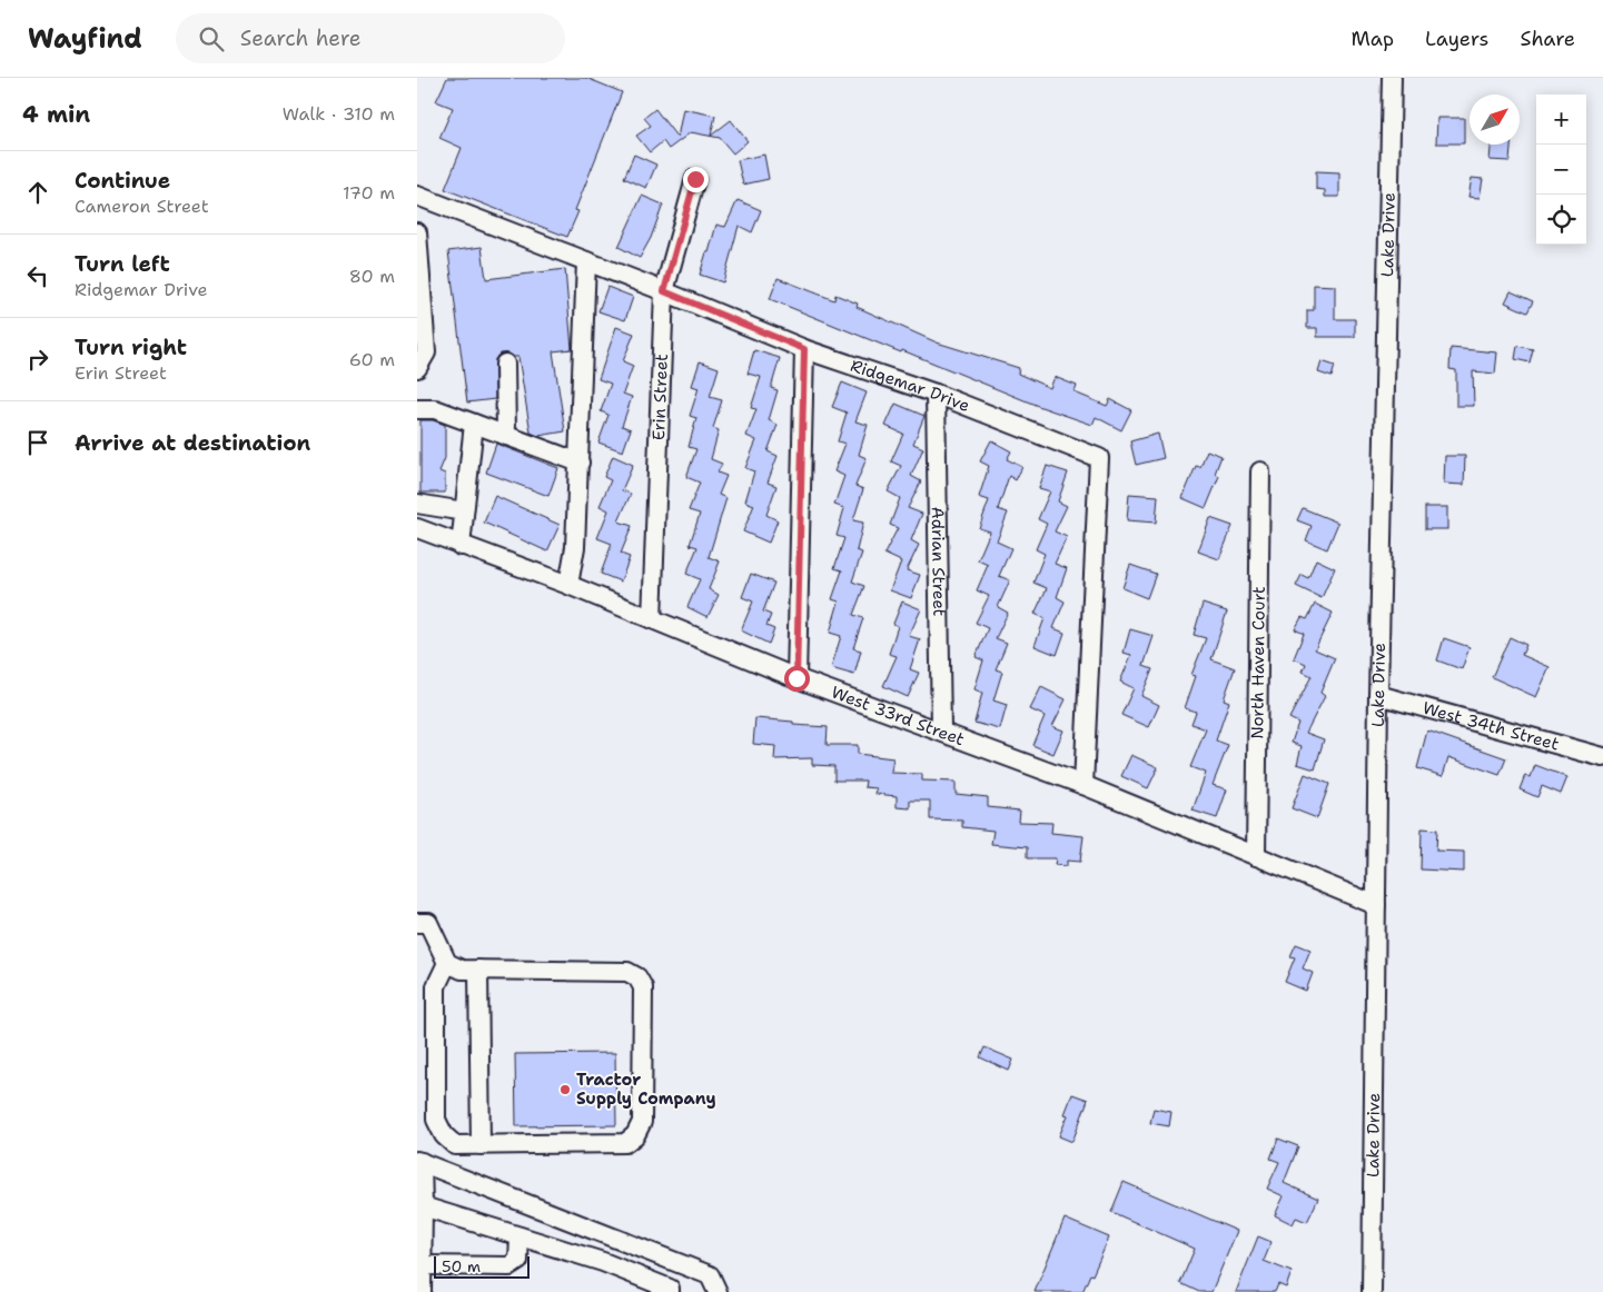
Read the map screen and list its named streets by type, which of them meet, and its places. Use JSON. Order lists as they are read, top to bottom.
{
  "streets": {
    "street": [
      "Lake Drive",
      "Ridgemar Drive",
      "Erin Street",
      "Adrian Street",
      "North Haven Court",
      "West 33rd Street",
      "West 34th Street"
    ]
  },
  "crossings": [
    ["Lake Drive", "West 33rd Street"],
    ["Lake Drive", "West 34th Street"],
    ["Ridgemar Drive", "Erin Street"],
    ["Ridgemar Drive", "Adrian Street"],
    ["Ridgemar Drive", "West 33rd Street"],
    ["Erin Street", "West 33rd Street"],
    ["Adrian Street", "West 33rd Street"],
    ["North Haven Court", "West 33rd Street"]
  ],
  "places": ["Tractor Supply Company"],
  "scale_bar": "50 m",
  "north": "top right",
  "page": {
    "header": "Wayfind",
    "search": "Search here",
    "nav": ["Map", "Layers", "Share"],
    "heading": ["4 min", "Walk · 310 m"],
    "map_buttons": ["+", "−"],
    "list": [
      ["Continue", "Cameron Street", "170 m"],
      ["Turn left", "Ridgemar Drive", "80 m"],
      ["Turn right", "Erin Street", "60 m"],
      "Arrive at destination"
    ],
    "scale": "50 m"
  }
}
